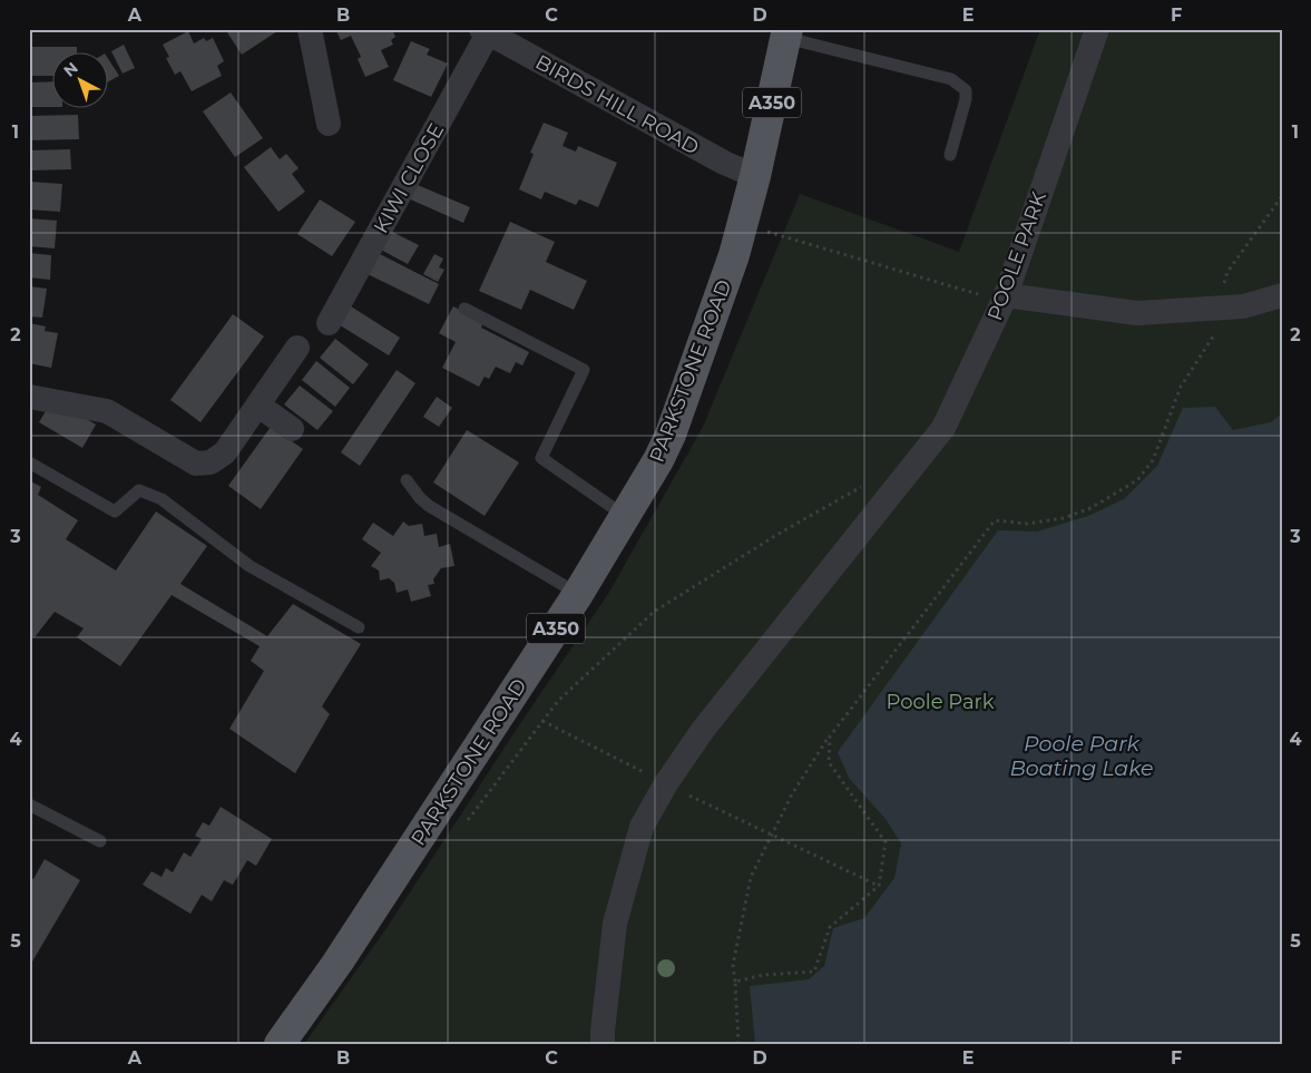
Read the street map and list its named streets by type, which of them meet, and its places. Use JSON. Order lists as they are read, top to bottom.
{
  "streets": {
    "main road": ["A350", "PARKSTONE ROAD"],
    "street": ["BIRDS HILL ROAD", "KIWI CLOSE", "POOLE PARK"]
  },
  "crossings": [
    ["BIRDS HILL ROAD", "KIWI CLOSE"],
    ["BIRDS HILL ROAD", "PARKSTONE ROAD"]
  ],
  "water": ["Poole Park Boating Lake"],
  "parks": ["Poole Park"],
  "north": "top left",
  "grid": {
    "columns": [
      "A",
      "B",
      "C",
      "D",
      "E",
      "F"
    ],
    "rows": [
      "1",
      "2",
      "3",
      "4",
      "5"
    ]
  }
}
